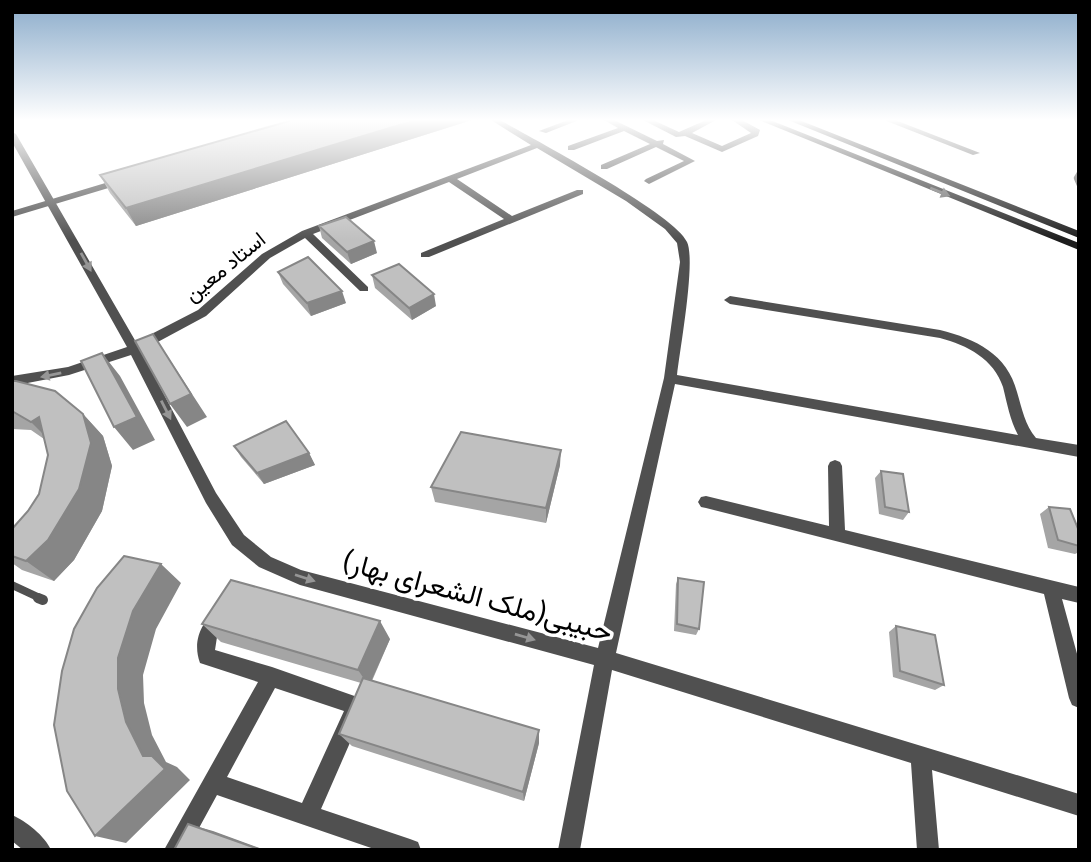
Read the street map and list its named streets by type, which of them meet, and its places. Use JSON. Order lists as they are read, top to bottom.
{
  "streets": {
    "street": ["استاد معین", "حبیبی(ملک الشعرای بهار)"]
  },
  "crossings": [
    ["استاد معین", "حبیبی(ملک الشعرای بهار)"]
  ],
  "one_way": ["حبیبی(ملک الشعرای بهار)"]
}
